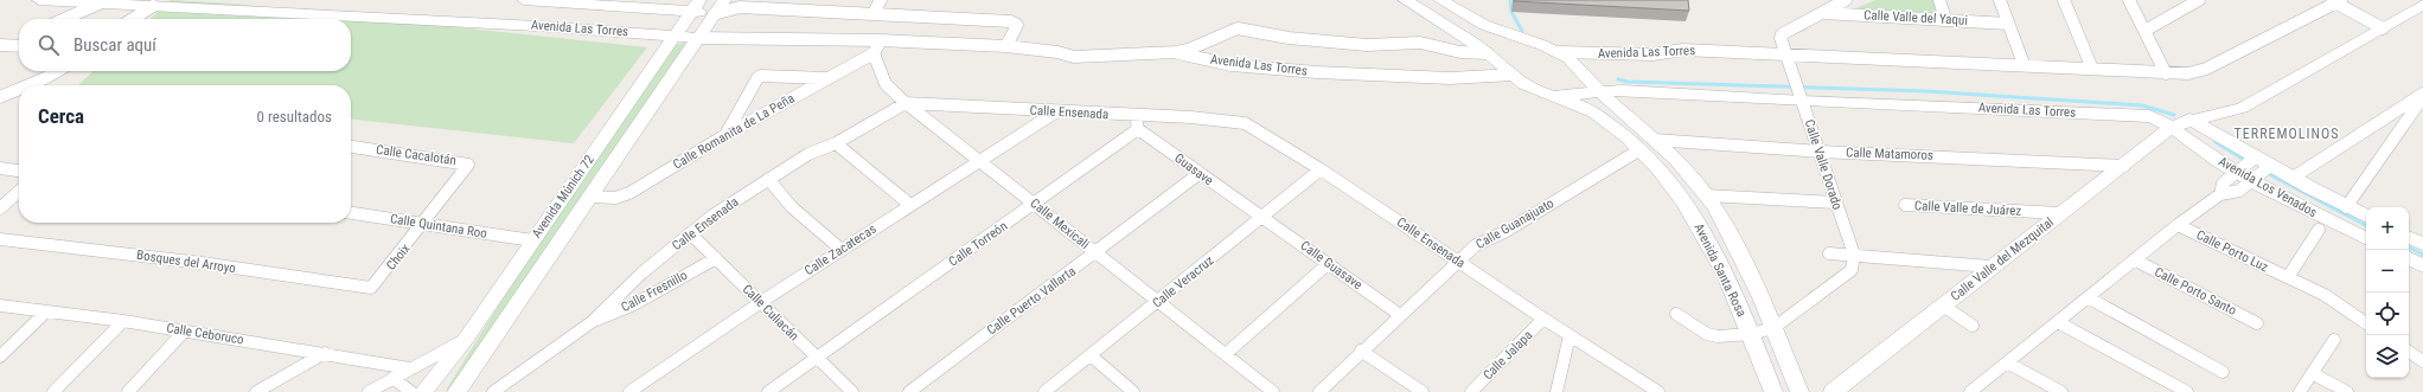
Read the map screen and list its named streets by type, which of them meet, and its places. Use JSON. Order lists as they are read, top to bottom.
{
  "streets": {
    "street": [
      "Calle Valle del Yaqui",
      "Avenida Las Torres",
      "Calle Ensenada",
      "Calle Romanita de La Peña",
      "Calle Matamoros",
      "Calle Cacalotán",
      "Calle Valle Dorado",
      "Guasave",
      "Avenida Los Venados",
      "Avenida Múnich 72",
      "Calle Valle de Juárez",
      "Calle Mexicali",
      "Calle Guanajuato",
      "Calle Quintana Roo",
      "Calle Torreón",
      "Calle Zacatecas",
      "Calle Porto Luz",
      "Choix",
      "Calle Valle del Mezquital",
      "Bosques del Arroyo",
      "Calle Guasave",
      "Avenida Santa Rosa",
      "Calle Veracruz",
      "Calle Fresnillo",
      "Calle Porto Santo",
      "Calle Puerto Vallarta",
      "Calle Culiacán",
      "Calle Ceboruco",
      "Calle Jalapa"
    ]
  },
  "crossings": [
    ["Calle Valle del Yaqui", "Calle Valle Dorado"],
    ["Avenida Las Torres", "Calle Valle Dorado"],
    ["Avenida Las Torres", "Avenida Los Venados"],
    ["Avenida Las Torres", "Avenida Múnich 72"],
    ["Avenida Las Torres", "Calle Valle del Mezquital"],
    ["Avenida Las Torres", "Avenida Santa Rosa"],
    ["Calle Ensenada", "Calle Mexicali"],
    ["Calle Ensenada", "Calle Guanajuato"],
    ["Calle Ensenada", "Calle Zacatecas"],
    ["Calle Ensenada", "Calle Veracruz"],
    ["Calle Ensenada", "Calle Fresnillo"],
    ["Calle Ensenada", "Calle Culiacán"],
    ["Calle Ensenada", "Calle Jalapa"],
    ["Calle Romanita de La Peña", "Avenida Múnich 72"],
    ["Calle Romanita de La Peña", "Calle Mexicali"],
    ["Calle Matamoros", "Calle Valle Dorado"],
    ["Calle Matamoros", "Calle Guanajuato"],
    ["Calle Matamoros", "Calle Valle del Mezquital"],
    ["Calle Matamoros", "Avenida Santa Rosa"],
    ["Calle Cacalotán", "Calle Quintana Roo"],
    ["Calle Cacalotán", "Choix"],
    ["Guasave", "Calle Torreón"],
    ["Guasave", "Calle Guasave"],
    ["Guasave", "Calle Veracruz"],
    ["Guasave", "Calle Puerto Vallarta"],
    ["Avenida Los Venados", "Calle Valle del Mezquital"],
    ["Avenida Múnich 72", "Calle Quintana Roo"],
    ["Calle Valle de Juárez", "Calle Valle del Mezquital"],
    ["Calle Mexicali", "Calle Torreón"],
    ["Calle Mexicali", "Calle Zacatecas"],
    ["Calle Mexicali", "Calle Veracruz"],
    ["Calle Mexicali", "Calle Puerto Vallarta"],
    ["Calle Guanajuato", "Calle Guasave"],
    ["Calle Guanajuato", "Avenida Santa Rosa"],
    ["Calle Quintana Roo", "Choix"],
    ["Calle Torreón", "Calle Culiacán"],
    ["Calle Zacatecas", "Calle Culiacán"],
    ["Choix", "Bosques del Arroyo"],
    ["Calle Guasave", "Calle Veracruz"],
    ["Calle Fresnillo", "Calle Culiacán"]
  ],
  "districts": ["TERREMOLINOS"],
  "page": {
    "search": "Buscar aquí",
    "heading": ["Cerca", "0 resultados"],
    "map_buttons": ["+", "−"]
  }
}
